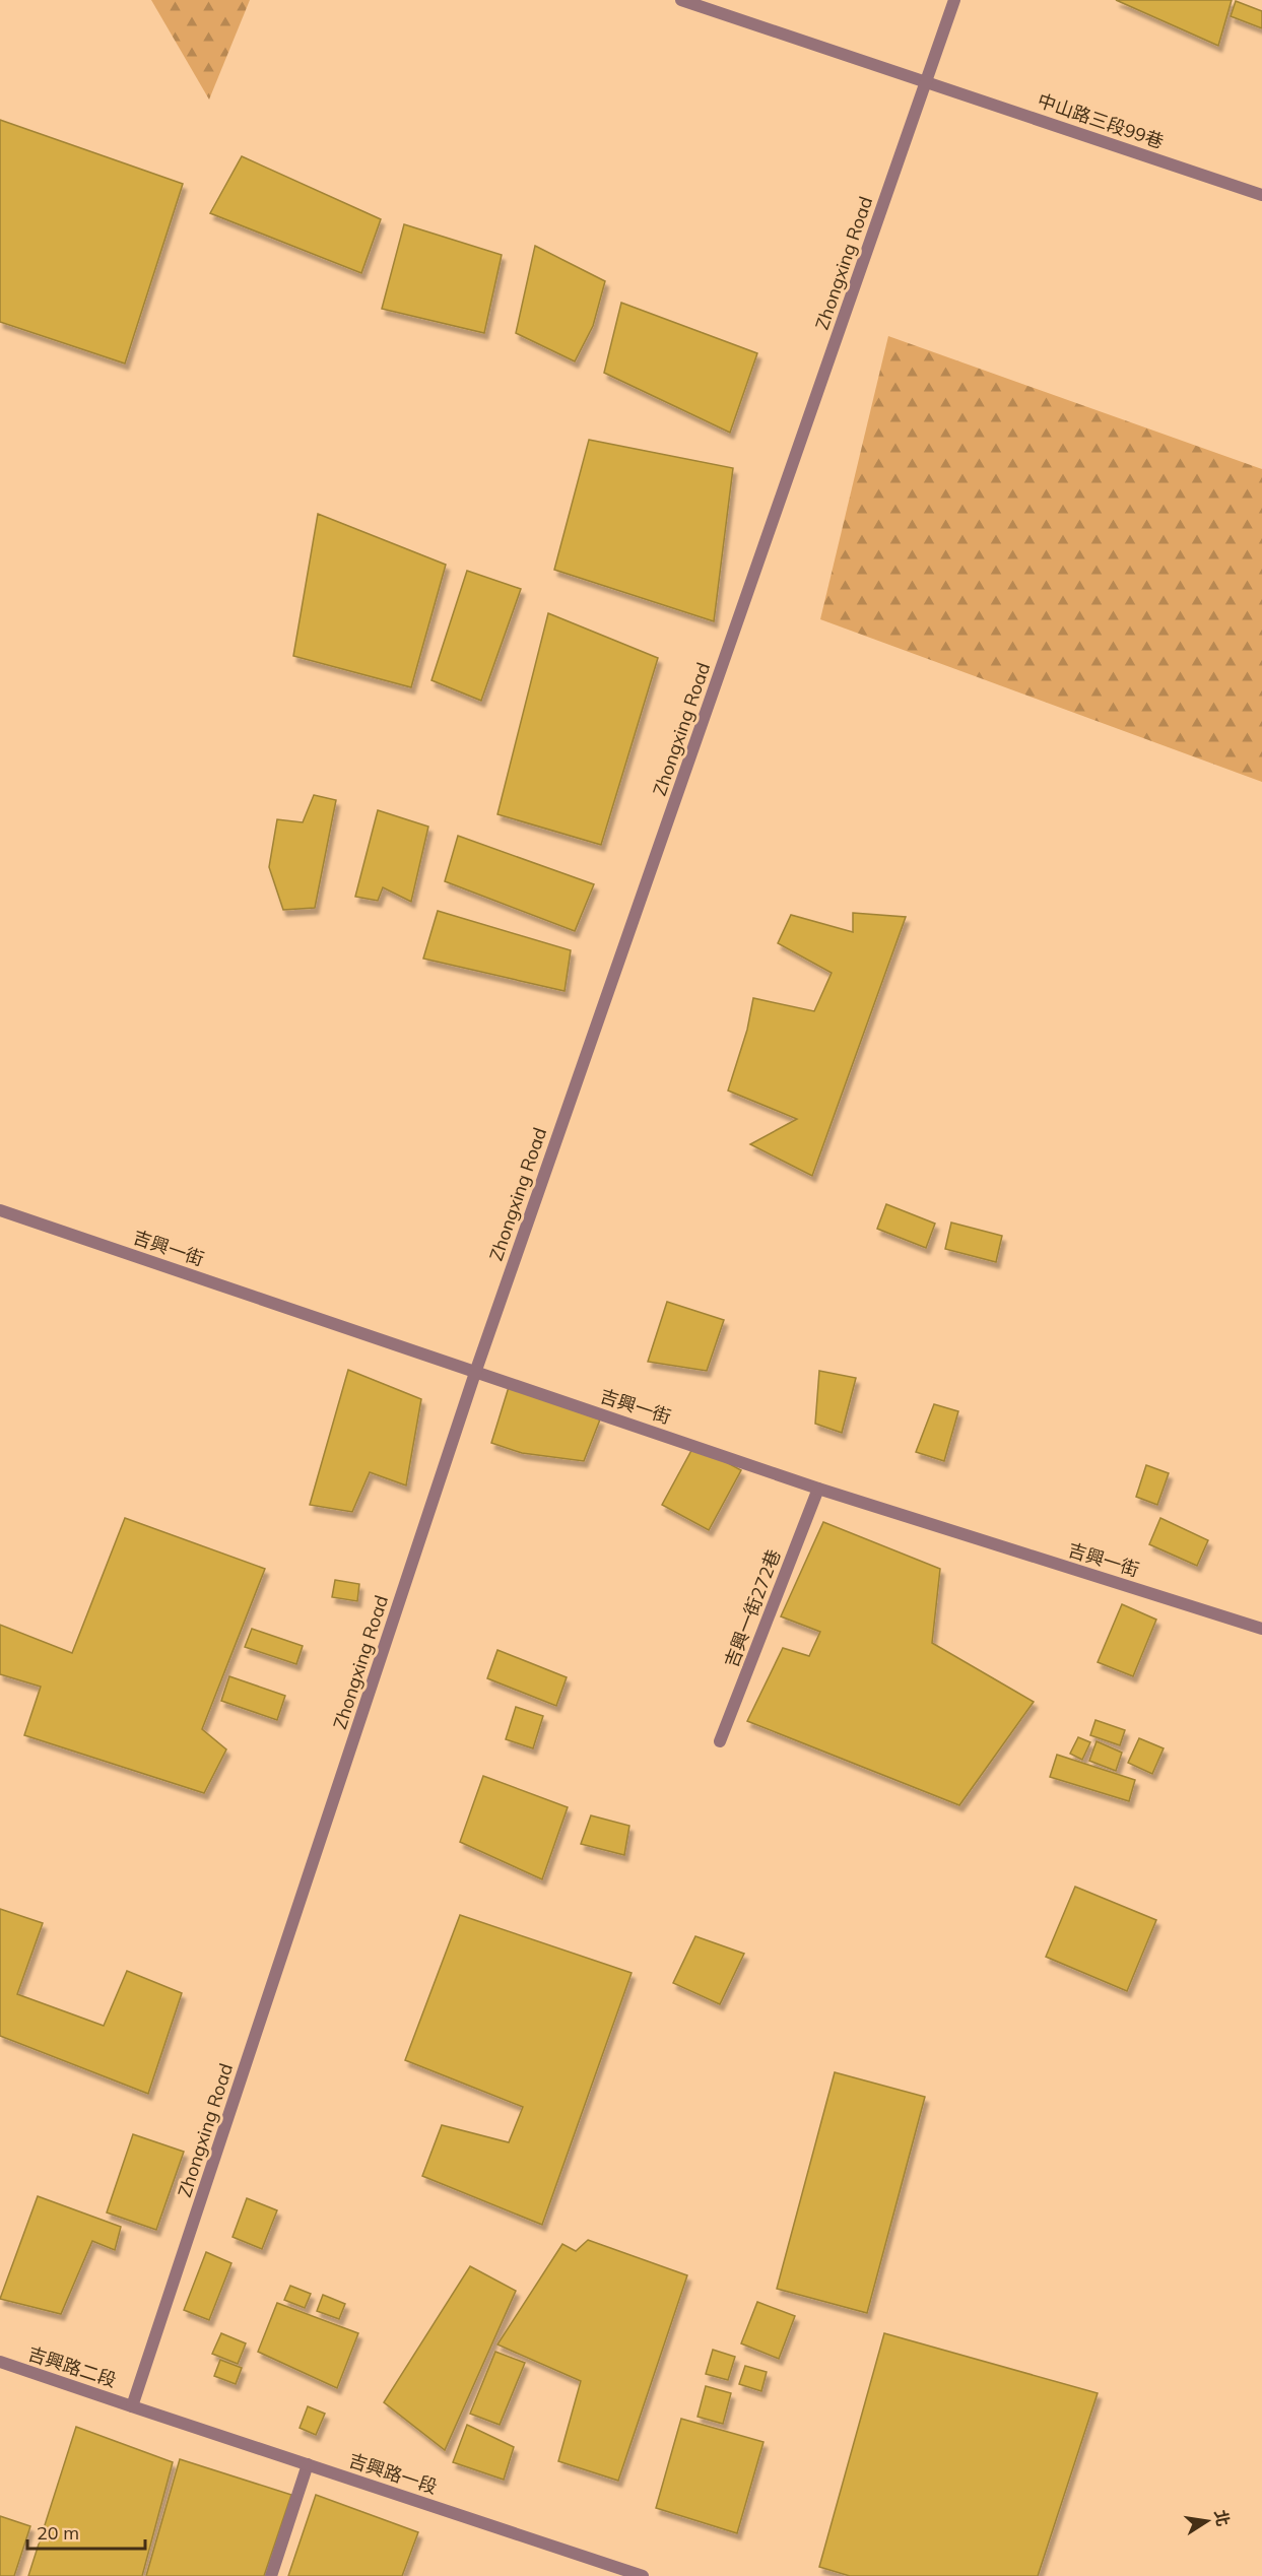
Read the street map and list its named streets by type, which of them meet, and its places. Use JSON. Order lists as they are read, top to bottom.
{
  "streets": {
    "street": [
      "中山路三段99巷",
      "Zhongxing Road",
      "吉興一街",
      "吉興一街272巷",
      "吉興路二段",
      "吉興路一段"
    ]
  },
  "crossings": [
    ["中山路三段99巷", "Zhongxing Road"],
    ["Zhongxing Road", "吉興一街"],
    ["Zhongxing Road", "吉興路二段"],
    ["Zhongxing Road", "吉興路一段"],
    ["吉興一街", "吉興一街272巷"],
    ["吉興路二段", "吉興路一段"]
  ],
  "scale_bar": "20 m",
  "north": "right"
}
